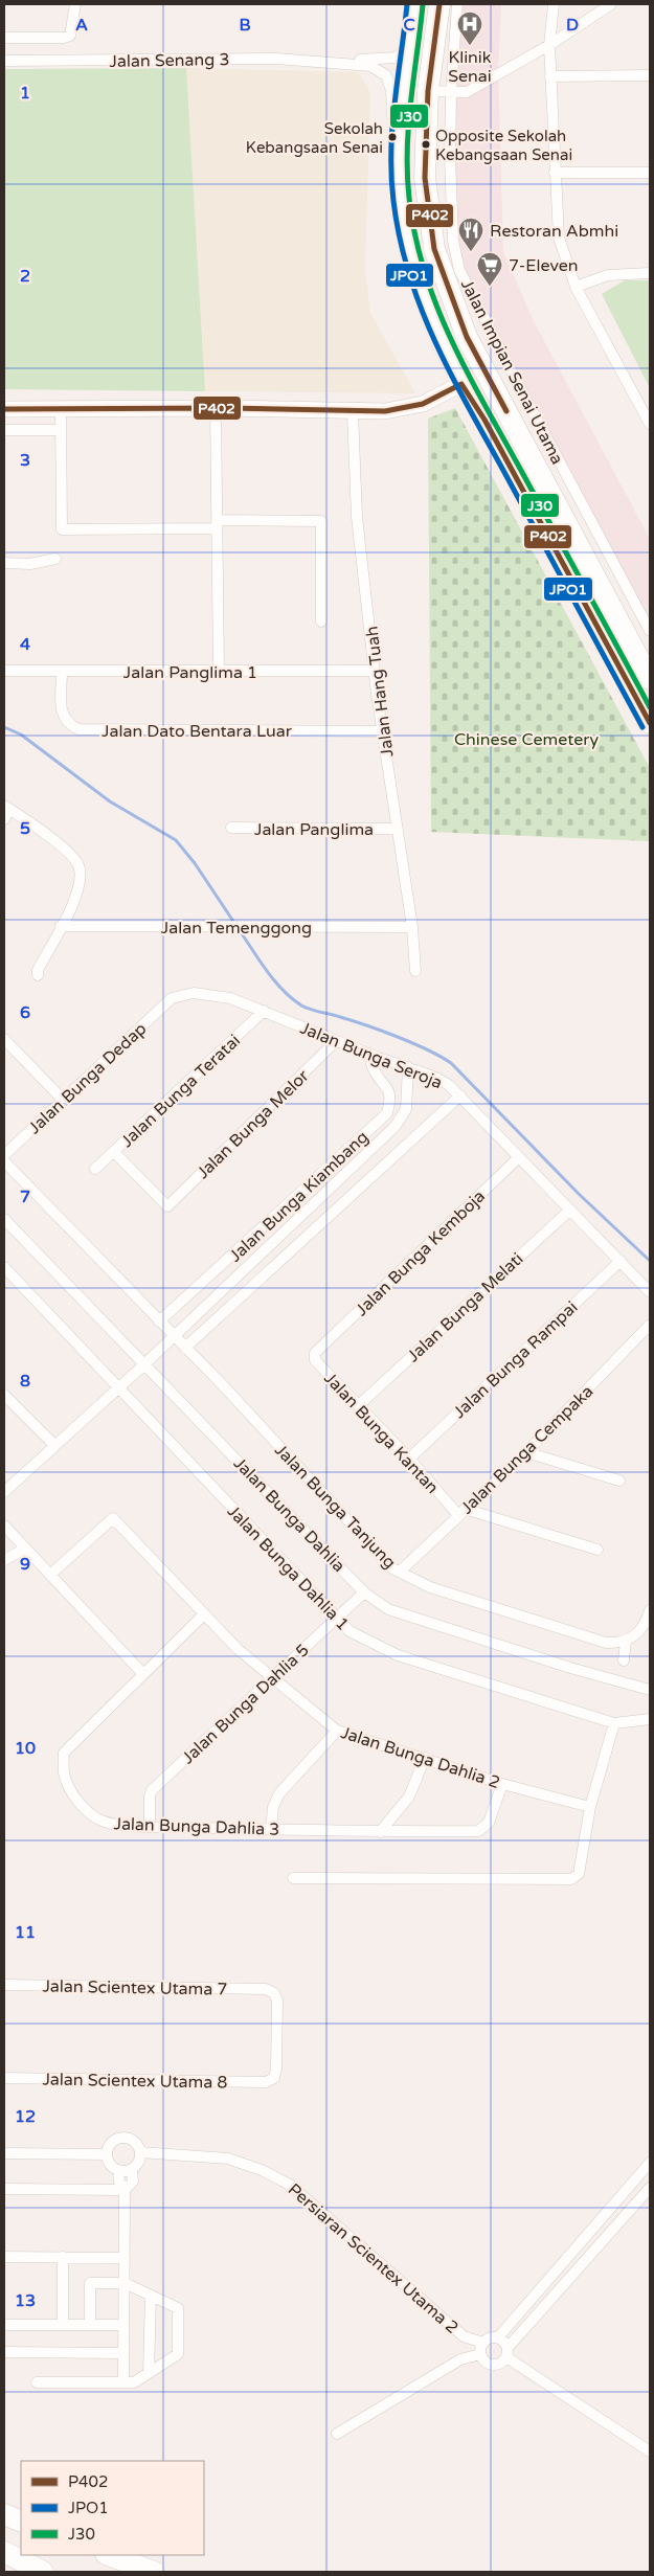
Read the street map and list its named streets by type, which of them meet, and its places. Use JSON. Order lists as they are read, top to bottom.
{
  "streets": {
    "street": [
      "Jalan Senang 3",
      "Jalan Impian Senai Utama",
      "Jalan Panglima 1",
      "Jalan Hang Tuah",
      "Jalan Dato Bentara Luar",
      "Jalan Panglima",
      "Jalan Temenggong",
      "Jalan Bunga Seroja",
      "Jalan Bunga Dedap",
      "Jalan Bunga Teratai",
      "Jalan Bunga Melor",
      "Jalan Bunga Kiambang",
      "Jalan Bunga Kemboja",
      "Jalan Bunga Melati",
      "Jalan Bunga Rampai",
      "Jalan Bunga Kantan",
      "Jalan Bunga Cempaka",
      "Jalan Bunga Tanjung",
      "Jalan Bunga Dahlia",
      "Jalan Bunga Dahlia 1",
      "Jalan Bunga Dahlia 5",
      "Jalan Bunga Dahlia 2",
      "Jalan Bunga Dahlia 3",
      "Jalan Scientex Utama 7",
      "Jalan Scientex Utama 8",
      "Persiaran Scientex Utama 2"
    ]
  },
  "crossings": [
    ["Jalan Panglima 1", "Jalan Hang Tuah"],
    ["Jalan Panglima 1", "Jalan Dato Bentara Luar"],
    ["Jalan Hang Tuah", "Jalan Dato Bentara Luar"],
    ["Jalan Hang Tuah", "Jalan Panglima"],
    ["Jalan Hang Tuah", "Jalan Temenggong"],
    ["Jalan Bunga Seroja", "Jalan Bunga Dedap"],
    ["Jalan Bunga Seroja", "Jalan Bunga Teratai"],
    ["Jalan Bunga Seroja", "Jalan Bunga Melor"],
    ["Jalan Bunga Seroja", "Jalan Bunga Kiambang"],
    ["Jalan Bunga Seroja", "Jalan Bunga Kemboja"],
    ["Jalan Bunga Seroja", "Jalan Bunga Melati"],
    ["Jalan Bunga Seroja", "Jalan Bunga Rampai"],
    ["Jalan Bunga Teratai", "Jalan Bunga Melor"],
    ["Jalan Bunga Kiambang", "Jalan Bunga Tanjung"],
    ["Jalan Bunga Kemboja", "Jalan Bunga Kantan"],
    ["Jalan Bunga Melati", "Jalan Bunga Kantan"],
    ["Jalan Bunga Rampai", "Jalan Bunga Kantan"],
    ["Jalan Bunga Kantan", "Jalan Bunga Cempaka"],
    ["Jalan Bunga Cempaka", "Jalan Bunga Tanjung"],
    ["Jalan Bunga Dahlia", "Jalan Bunga Dahlia 5"],
    ["Jalan Bunga Dahlia 1", "Jalan Bunga Dahlia 5"],
    ["Jalan Bunga Dahlia 5", "Jalan Bunga Dahlia 2"],
    ["Jalan Bunga Dahlia 5", "Jalan Bunga Dahlia 3"],
    ["Jalan Bunga Dahlia 2", "Jalan Bunga Dahlia 3"],
    ["Jalan Scientex Utama 7", "Jalan Scientex Utama 8"]
  ],
  "parks": ["Chinese Cemetery"],
  "places": {
    "hospital": ["Klinik Senai"],
    "other": ["Sekolah Kebangsaan Senai", "Opposite Sekolah Kebangsaan Senai"],
    "restaurant": ["Restoran Abmhi"],
    "supermarket": ["7-Eleven"]
  },
  "lines": ["transit line P402", "transit line JPO1", "transit line J30"],
  "legend": ["P402", "JPO1", "J30"],
  "grid": {
    "columns": [
      "A",
      "B",
      "C",
      "D"
    ],
    "rows": [
      "1",
      "2",
      "3",
      "4",
      "5",
      "6",
      "7",
      "8",
      "9",
      "10",
      "11",
      "12",
      "13"
    ]
  }
}
